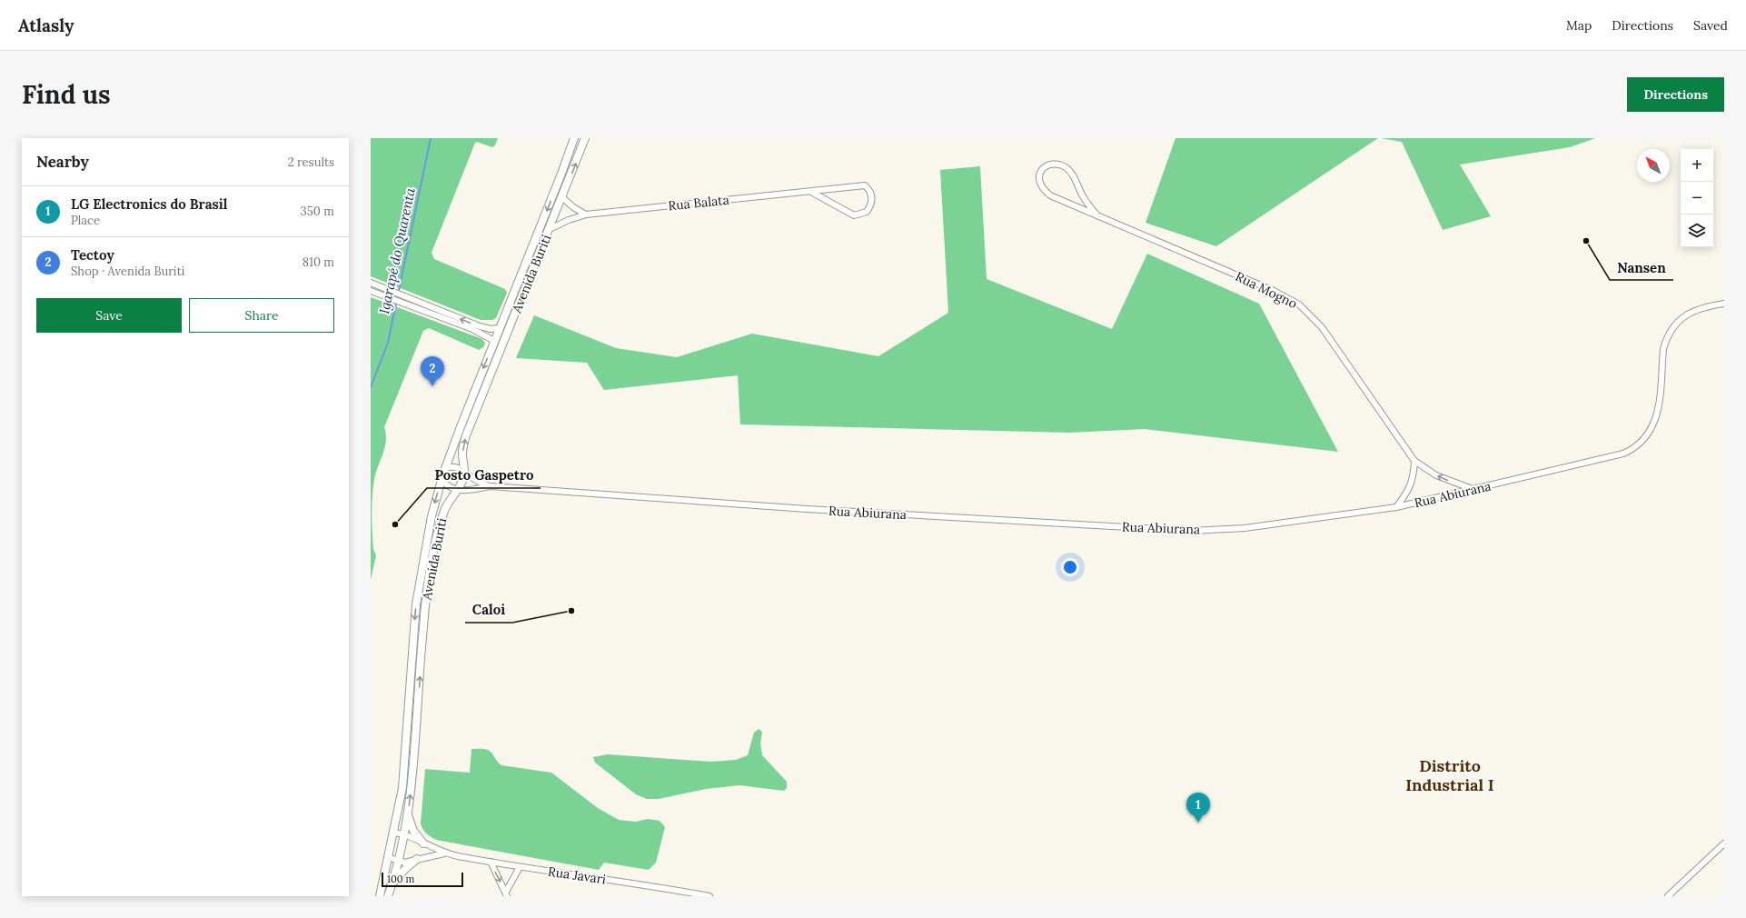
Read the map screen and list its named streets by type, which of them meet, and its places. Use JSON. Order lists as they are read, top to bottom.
{
  "streets": {
    "main road": ["Avenida Buriti"],
    "street": [
      "Rua Balata",
      "Rua Mogno",
      "Rua Abiurana",
      "Rua Javari"
    ]
  },
  "crossings": [
    ["Rua Balata", "Avenida Buriti"],
    ["Avenida Buriti", "Rua Abiurana"],
    ["Avenida Buriti", "Rua Javari"],
    ["Rua Mogno", "Rua Abiurana"]
  ],
  "districts": ["Distrito Industrial I"],
  "water": ["Igarapé do Quarenta"],
  "places": ["Nansen", "Posto Gaspetro", "Caloi"],
  "scale_bar": "100 m",
  "north": "top left",
  "page": {
    "header": "Atlasly",
    "nav": ["Map", "Directions", "Saved"],
    "buttons": [
      "Directions",
      ["Save", "Share"]
    ],
    "title": "Find us",
    "heading": ["Nearby", "2 results"],
    "map_buttons": ["+", "−"],
    "list": [
      {
        "mark": "1",
        "name": "LG Electronics do Brasil",
        "note": "Place",
        "value": "350 m"
      },
      {
        "mark": "2",
        "name": "Tectoy",
        "note": "Shop · Avenida Buriti",
        "value": "810 m"
      }
    ],
    "pins": ["2", "1"],
    "scale": "100 m"
  }
}
